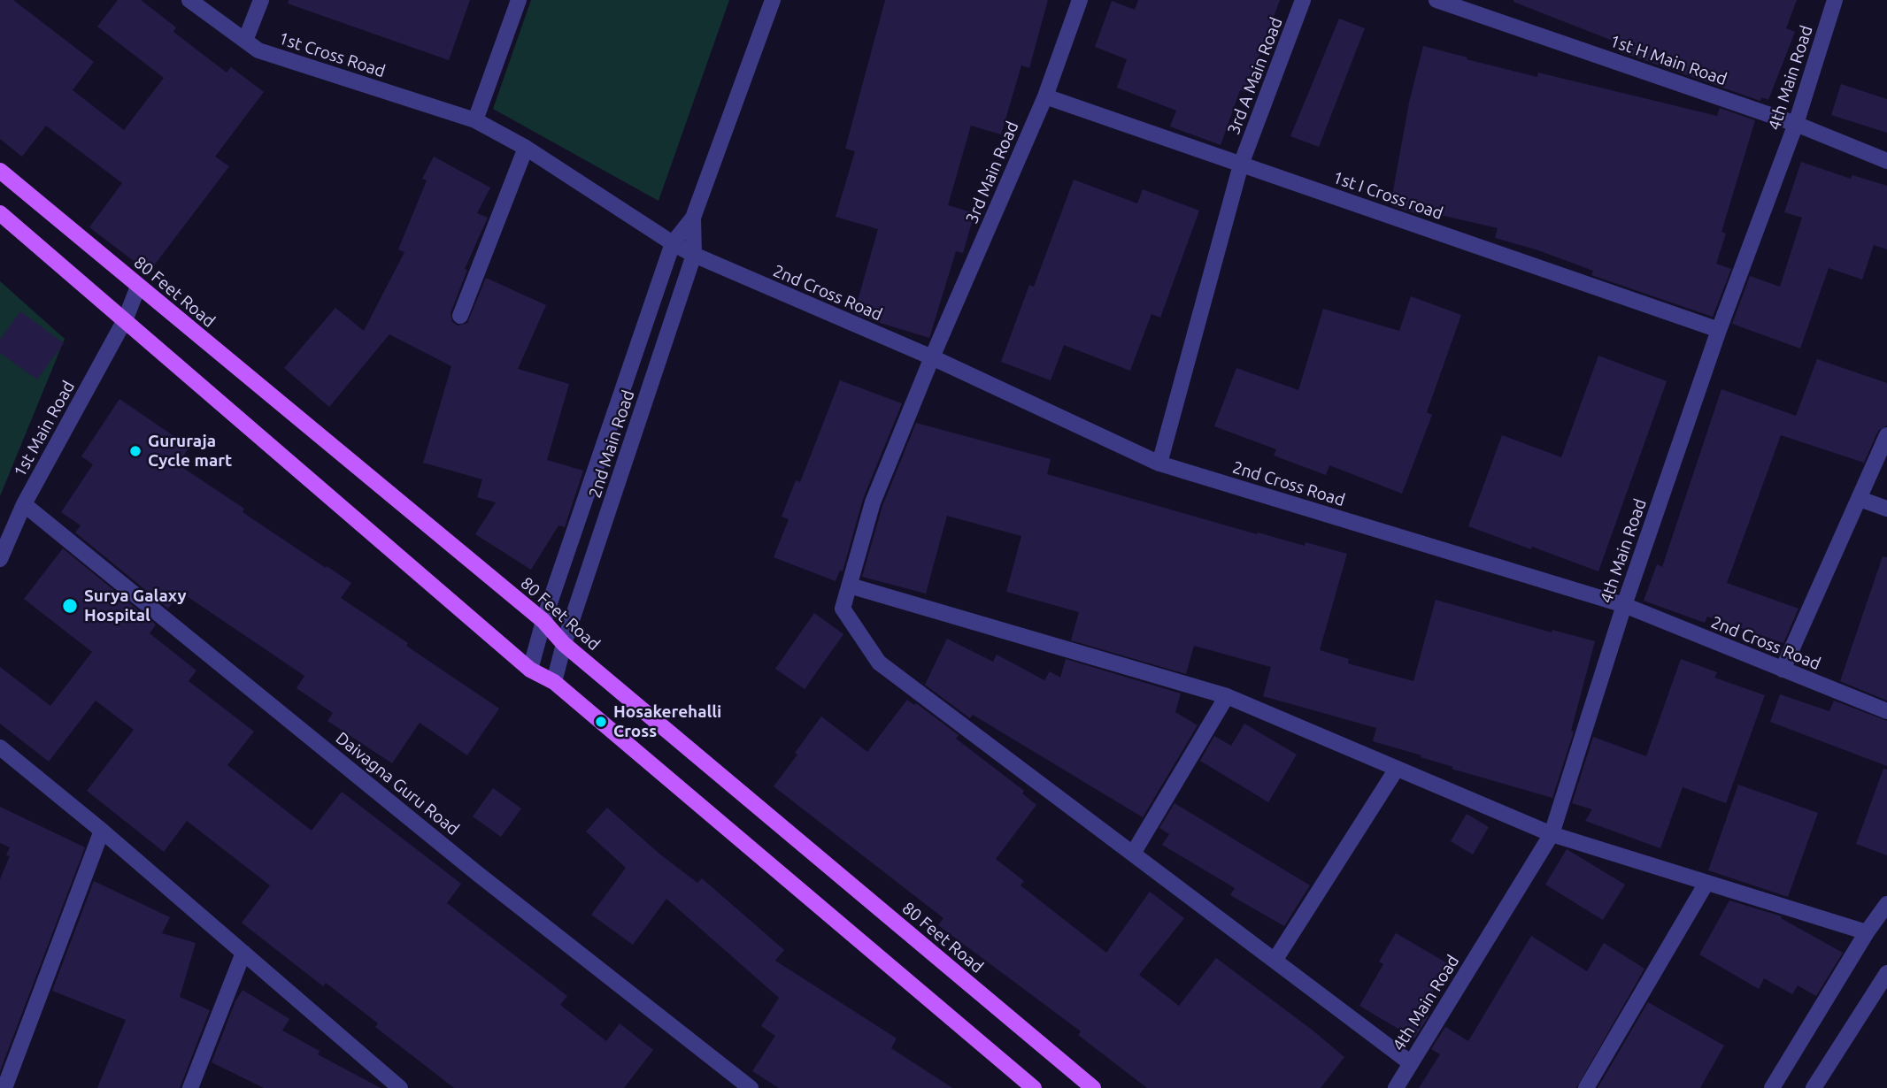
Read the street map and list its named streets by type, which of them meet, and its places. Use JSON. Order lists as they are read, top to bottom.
{
  "streets": {
    "main road": ["80 Feet Road"],
    "street": [
      "1st Cross Road",
      "1st H Main Road",
      "3rd A Main Road",
      "4th Main Road",
      "3rd Main Road",
      "1st I Cross road",
      "2nd Cross Road",
      "1st Main Road",
      "2nd Main Road",
      "Daivagna Guru Road"
    ]
  },
  "crossings": [
    ["1st Cross Road", "2nd Cross Road"],
    ["1st H Main Road", "4th Main Road"],
    ["3rd A Main Road", "1st I Cross road"],
    ["3rd A Main Road", "2nd Cross Road"],
    ["4th Main Road", "1st I Cross road"],
    ["4th Main Road", "2nd Cross Road"],
    ["3rd Main Road", "1st I Cross road"],
    ["3rd Main Road", "2nd Cross Road"],
    ["80 Feet Road", "1st Main Road"],
    ["80 Feet Road", "2nd Main Road"],
    ["2nd Cross Road", "2nd Main Road"],
    ["1st Main Road", "Daivagna Guru Road"]
  ],
  "places": ["Gururaja Cycle mart", "Surya Galaxy Hospital", "Hosakerehalli Cross"]
}
